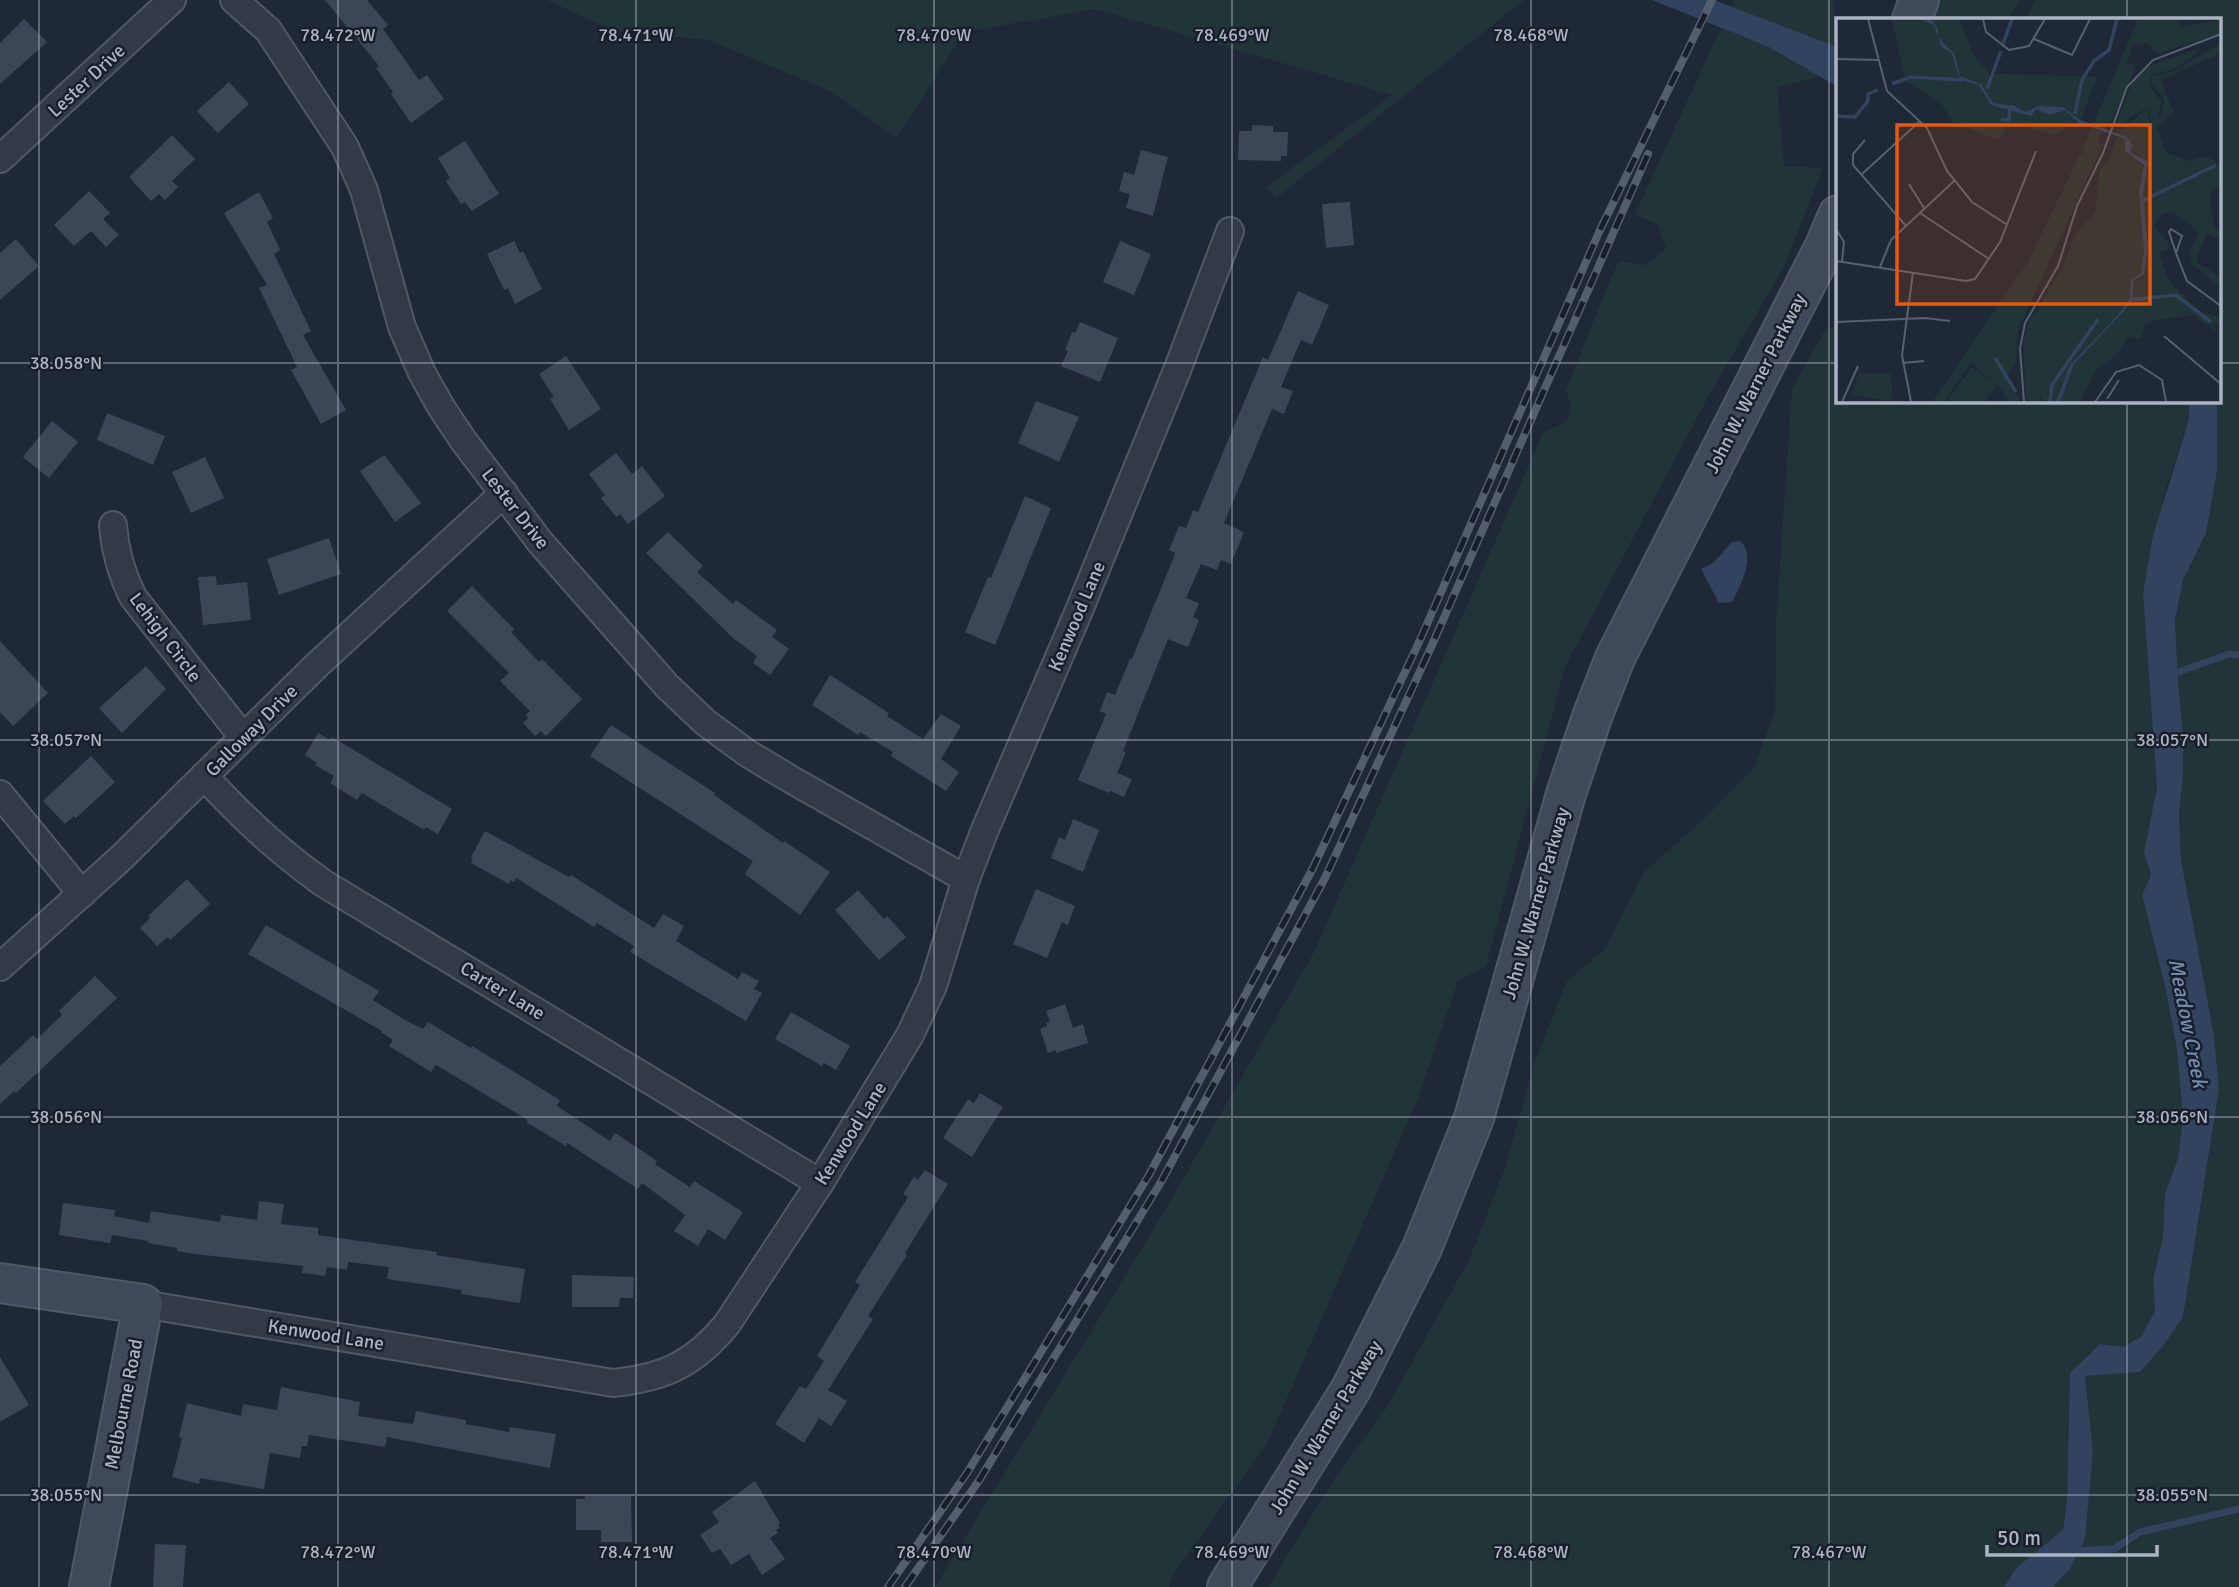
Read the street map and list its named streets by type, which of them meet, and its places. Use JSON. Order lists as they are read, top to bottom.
{
  "streets": {
    "main road": ["John W. Warner Parkway", "Kenwood Lane", "Melbourne Road"],
    "street": [
      "Lester Drive",
      "Lehigh Circle",
      "Galloway Drive",
      "Carter Lane"
    ]
  },
  "crossings": [
    ["Lester Drive", "Kenwood Lane"],
    ["Lester Drive", "Galloway Drive"],
    ["Kenwood Lane", "Carter Lane"],
    ["Kenwood Lane", "Melbourne Road"],
    ["Lehigh Circle", "Galloway Drive"],
    ["Galloway Drive", "Carter Lane"]
  ],
  "water": ["Meadow Creek"],
  "scale_bar": "50 m",
  "coordinates": [
    "78.472°W",
    "78.471°W",
    "78.470°W",
    "78.469°W",
    "78.468°W",
    "38.058°N",
    "38.057°N",
    "38.056°N",
    "38.055°N",
    "78.467°W"
  ]
}
